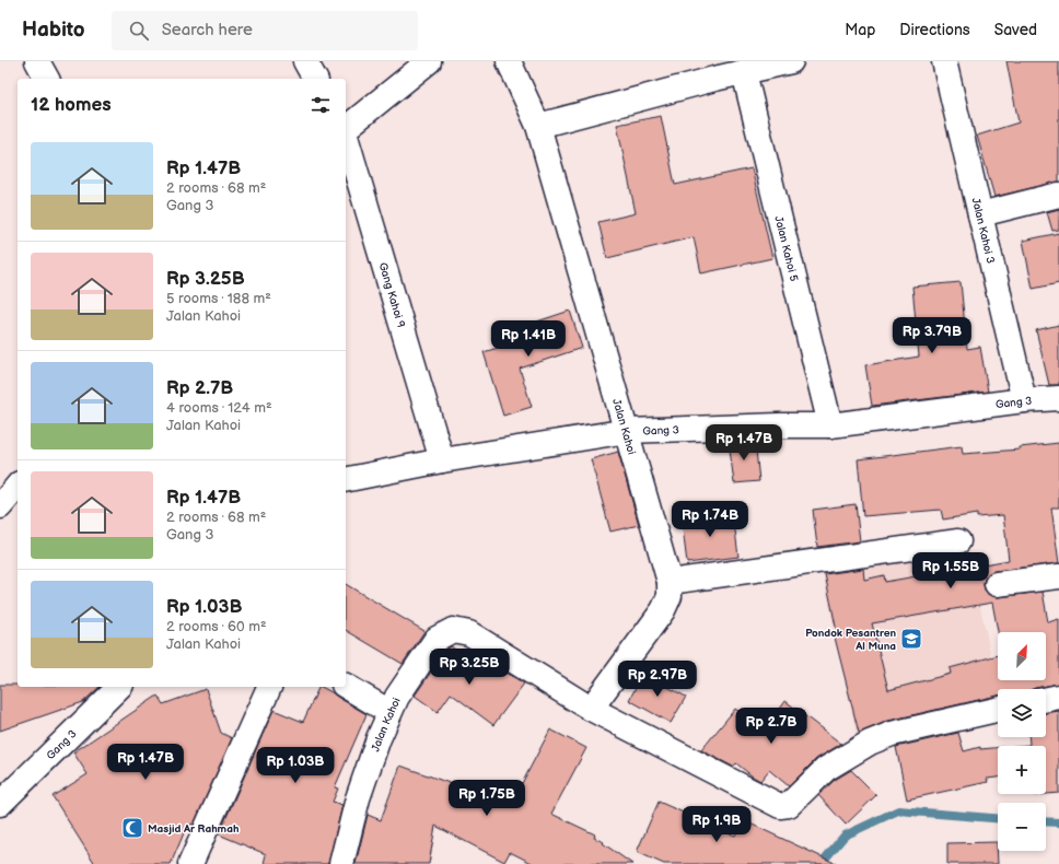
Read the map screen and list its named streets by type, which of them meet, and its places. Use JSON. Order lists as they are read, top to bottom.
{
  "streets": {
    "street": [
      "Jalan Kahoi 3",
      "Jalan Kahoi 5",
      "Gang Kahoi 9",
      "Gang 3",
      "Jalan Kahoi"
    ]
  },
  "crossings": [
    ["Jalan Kahoi 3", "Gang 3"],
    ["Jalan Kahoi 5", "Gang 3"],
    ["Gang Kahoi 9", "Gang 3"],
    ["Gang 3", "Jalan Kahoi"]
  ],
  "places": {
    "school or university": ["Pondok Pesantren Al Muna"],
    "mosque": ["Masjid Ar Rahmah"]
  },
  "north": "top right",
  "page": {
    "header": "Habito",
    "search": "Search here",
    "nav": ["Map", "Directions", "Saved"],
    "heading": "12 homes",
    "list": [
      {
        "name": "Rp 1.47B",
        "note": "2 rooms · 68 m² · Gang 3"
      },
      {
        "name": "Rp 3.25B",
        "note": "5 rooms · 188 m² · Jalan Kahoi"
      },
      {
        "name": "Rp 2.7B",
        "note": "4 rooms · 124 m² · Jalan Kahoi"
      },
      {
        "name": "Rp 1.47B",
        "note": "2 rooms · 68 m² · Gang 3"
      },
      {
        "name": "Rp 1.03B",
        "note": "2 rooms · 60 m² · Jalan Kahoi"
      }
    ],
    "price": [
      "Rp 3.79B",
      "Rp 1.41B",
      "Rp 1.47B",
      "Rp 1.74B",
      "Rp 1.55B",
      "Rp 3.25B",
      "Rp 2.97B",
      "Rp 2.7B",
      "Rp 1.47B",
      "Rp 1.03B",
      "Rp 1.75B",
      "Rp 1.9B"
    ],
    "map_buttons": ["+", "−"]
  }
}
